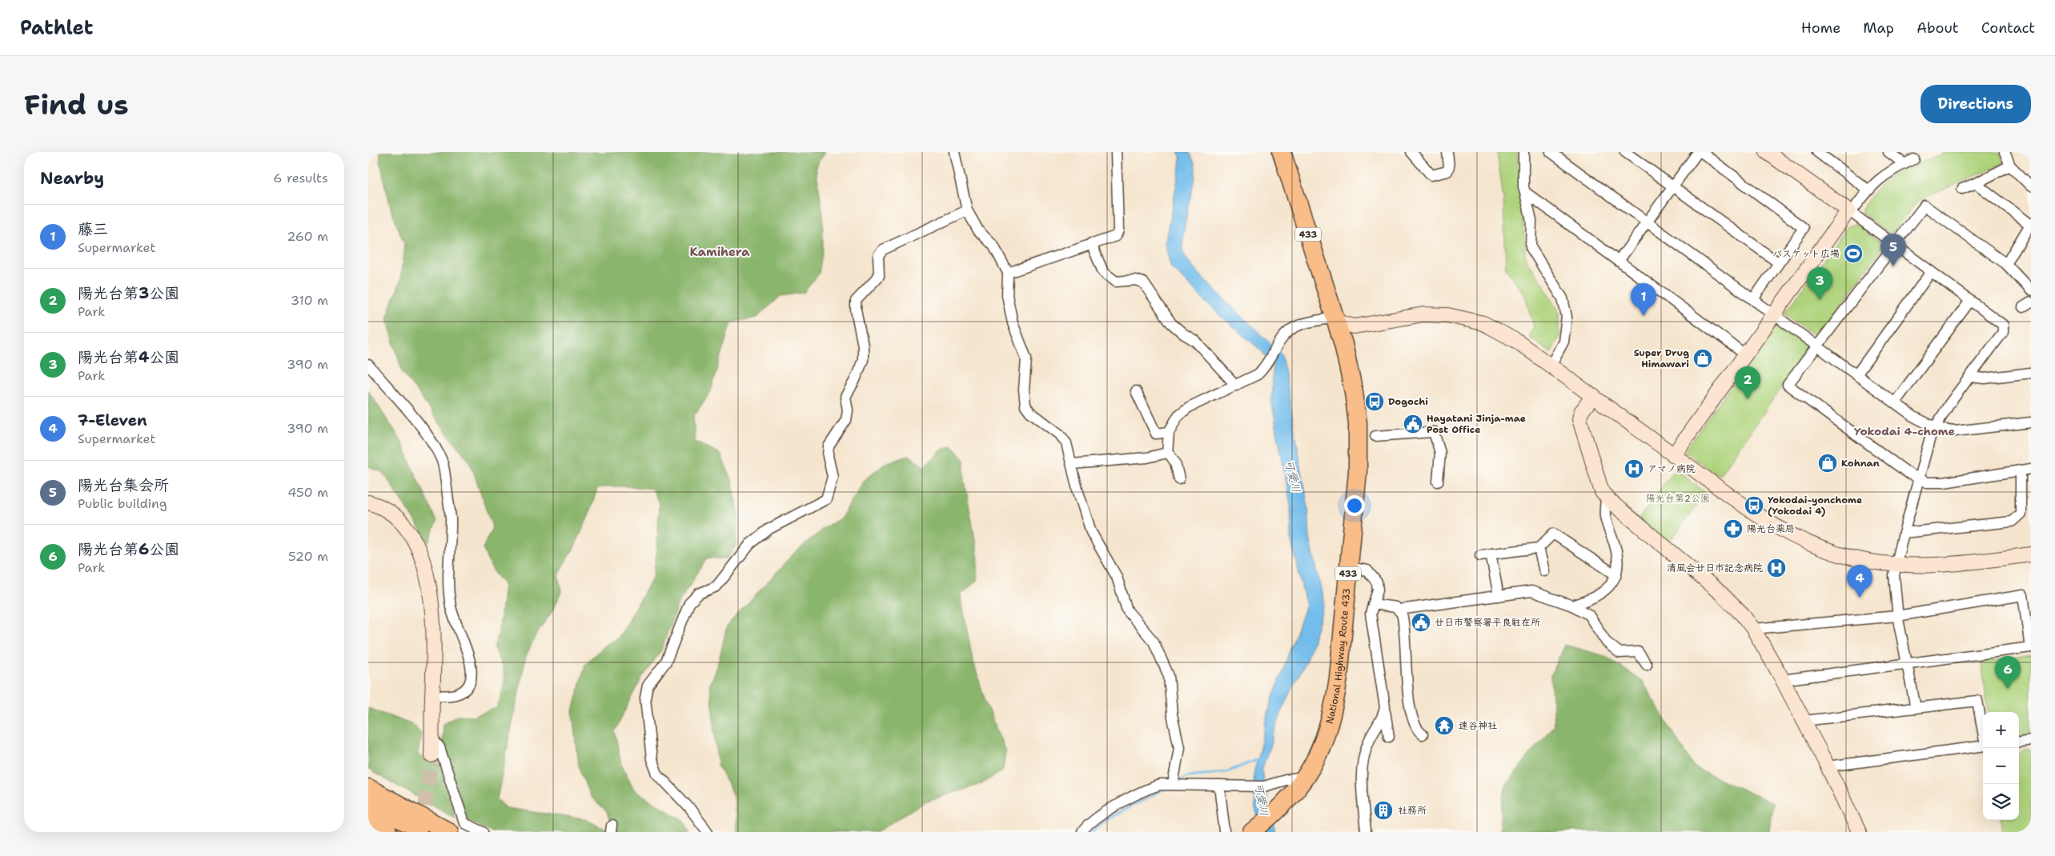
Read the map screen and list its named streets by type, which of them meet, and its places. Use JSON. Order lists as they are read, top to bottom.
{
  "streets": {
    "highway": ["433", "National Highway Route 433"]
  },
  "districts": ["Kamihera", "Yokodai 4-chome"],
  "water": ["可愛川"],
  "parks": ["陽光台第2公園"],
  "places": {
    "sports": ["バスケット広場"],
    "shop": ["Super Drug Himawari", "Kohnan"],
    "bus stop": ["Dogochi", "Yokodai-yonchome (Yokodai 4)"],
    "public building": ["Hayatani Jinja-mae Post Office", "廿日市警察署平良駐在所"],
    "hospital": ["アマノ病院", "清風会廿日市記念病院"],
    "pharmacy": ["陽光台薬局"],
    "temple": ["速谷神社"],
    "building": ["社務所"]
  },
  "page": {
    "header": "Pathlet",
    "nav": [
      "Home",
      "Map",
      "About",
      "Contact"
    ],
    "buttons": "Directions",
    "title": "Find us",
    "heading": ["Nearby", "6 results"],
    "list": [
      {
        "mark": "1",
        "name": "藤三",
        "note": "Supermarket",
        "value": "260 m"
      },
      {
        "mark": "2",
        "name": "陽光台第3公園",
        "note": "Park",
        "value": "310 m"
      },
      {
        "mark": "3",
        "name": "陽光台第4公園",
        "note": "Park",
        "value": "390 m"
      },
      {
        "mark": "4",
        "name": "7-Eleven",
        "note": "Supermarket",
        "value": "390 m"
      },
      {
        "mark": "5",
        "name": "陽光台集会所",
        "note": "Public building",
        "value": "450 m"
      },
      {
        "mark": "6",
        "name": "陽光台第6公園",
        "note": "Park",
        "value": "520 m"
      }
    ],
    "pins": [
      "5",
      "3",
      "1",
      "2",
      "4",
      "6"
    ],
    "map_buttons": ["+", "−"]
  }
}
